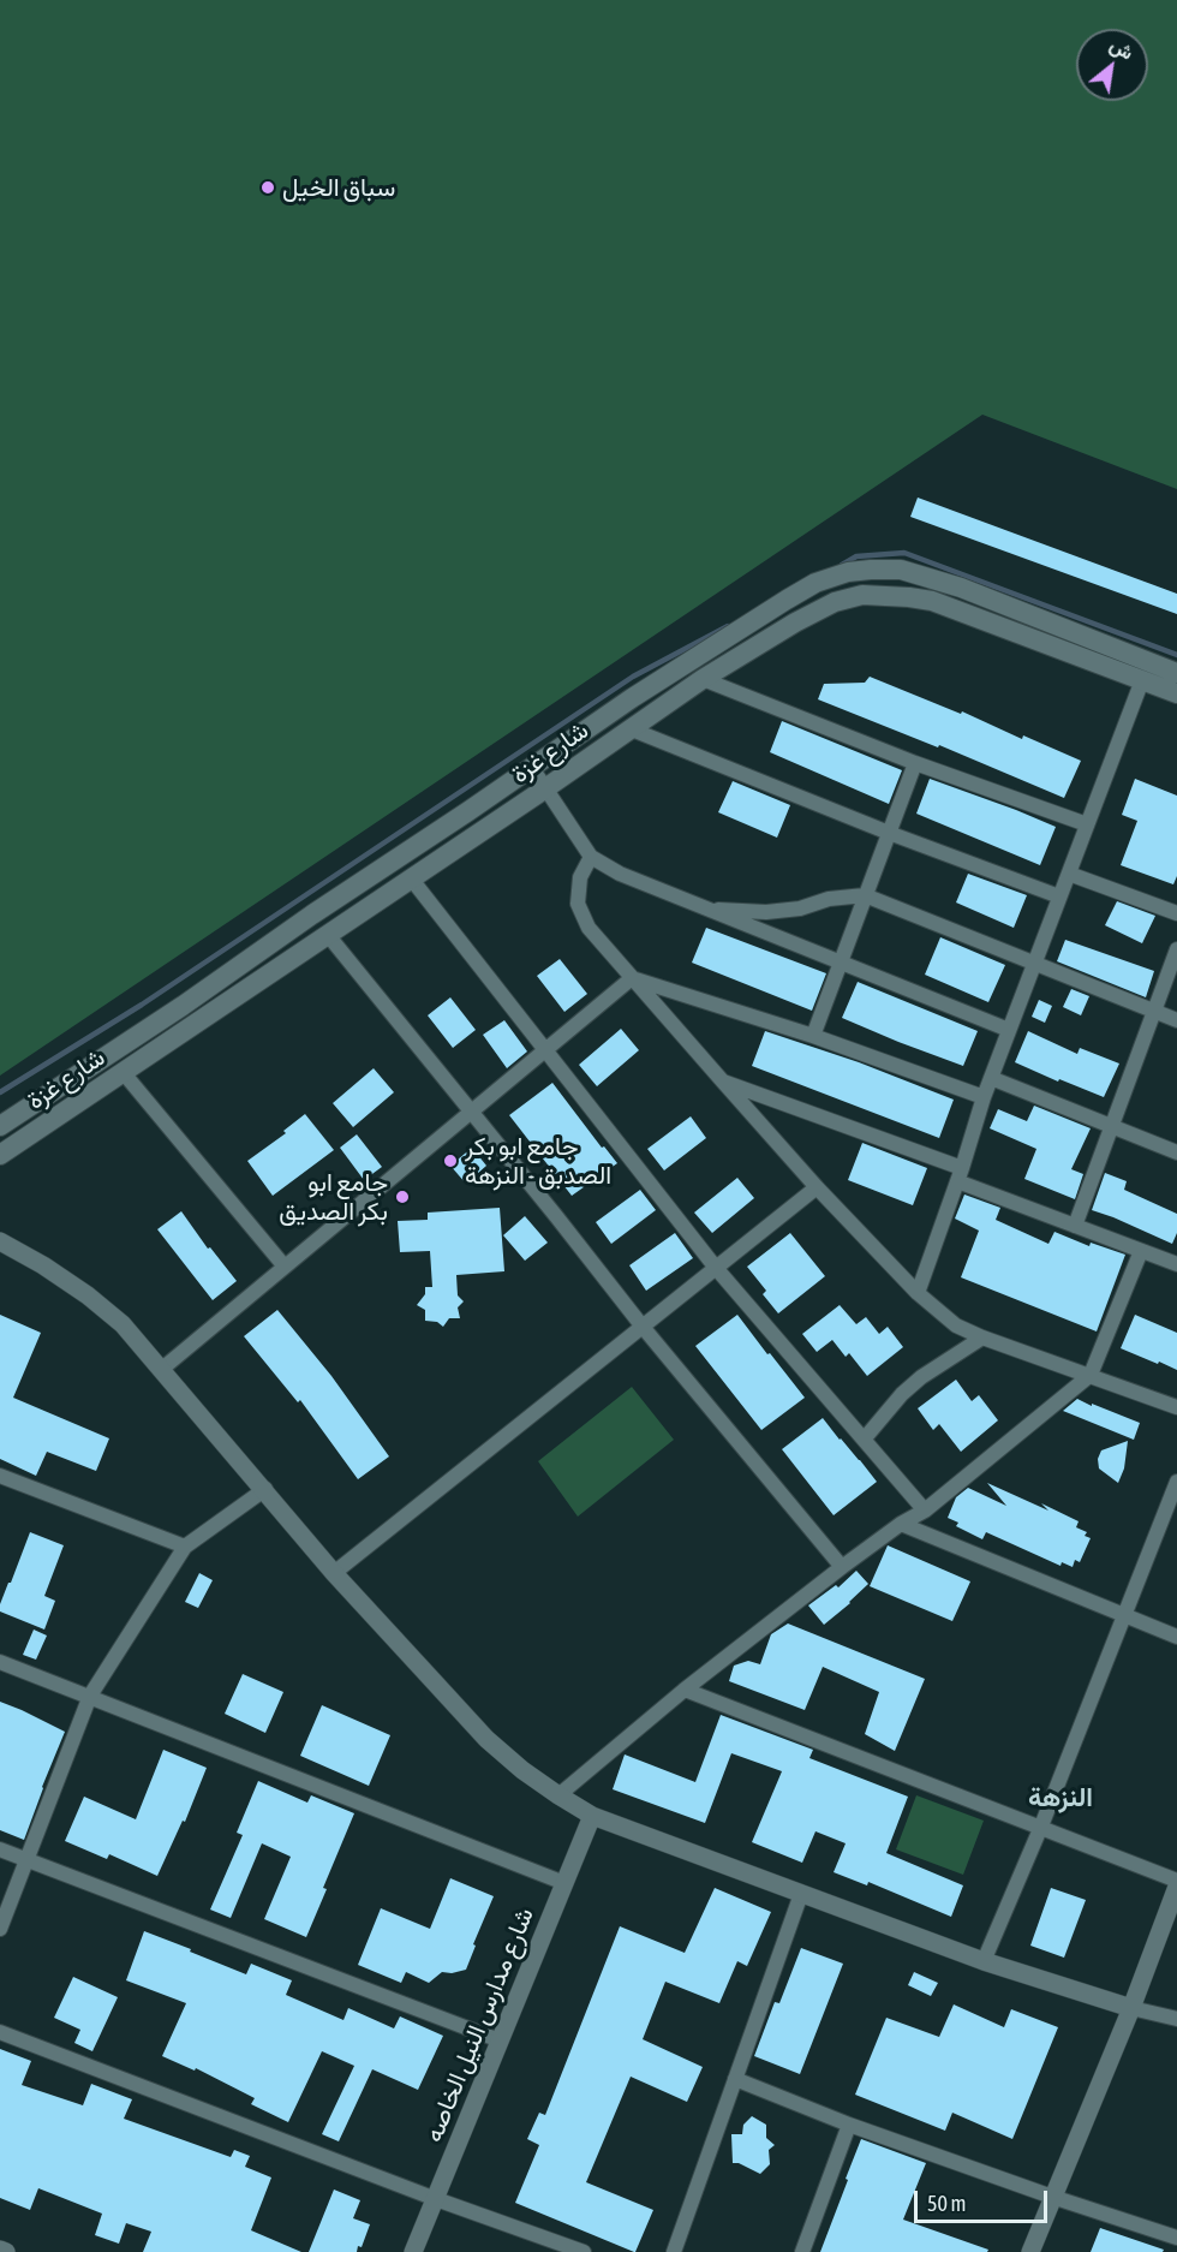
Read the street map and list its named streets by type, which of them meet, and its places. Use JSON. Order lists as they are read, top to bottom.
{
  "streets": {
    "main road": ["شارع غزة"],
    "street": ["شارع مدارس النيل الخاصه"]
  },
  "districts": ["النزهة"],
  "places": ["سباق الخيل", "جامع ابو بكر الصدبق - النزهة", "جامع ابو بكر الصديق"],
  "scale_bar": "50 m",
  "north": "top right"
}
